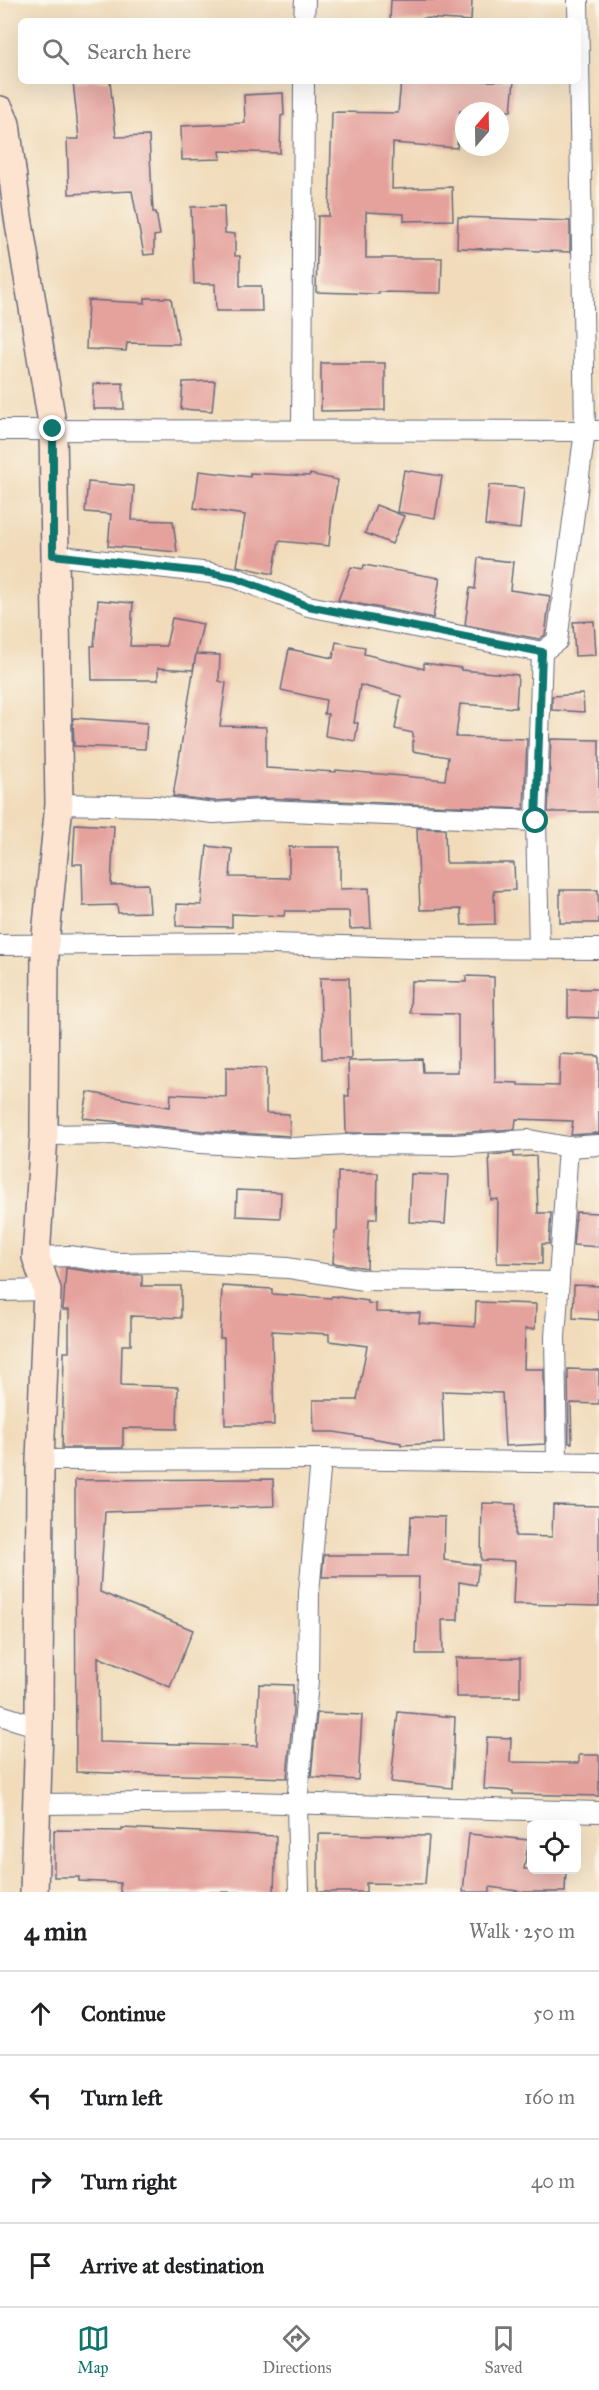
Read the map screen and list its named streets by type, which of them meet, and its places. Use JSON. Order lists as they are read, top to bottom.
{
  "north": "top",
  "page": {
    "search": "Search here",
    "heading": ["4 min", "Walk · 250 m"],
    "list": [
      ["Continue", "50 m"],
      ["Turn left", "160 m"],
      ["Turn right", "40 m"],
      "Arrive at destination"
    ],
    "nav": ["Map", "Directions", "Saved"]
  }
}
